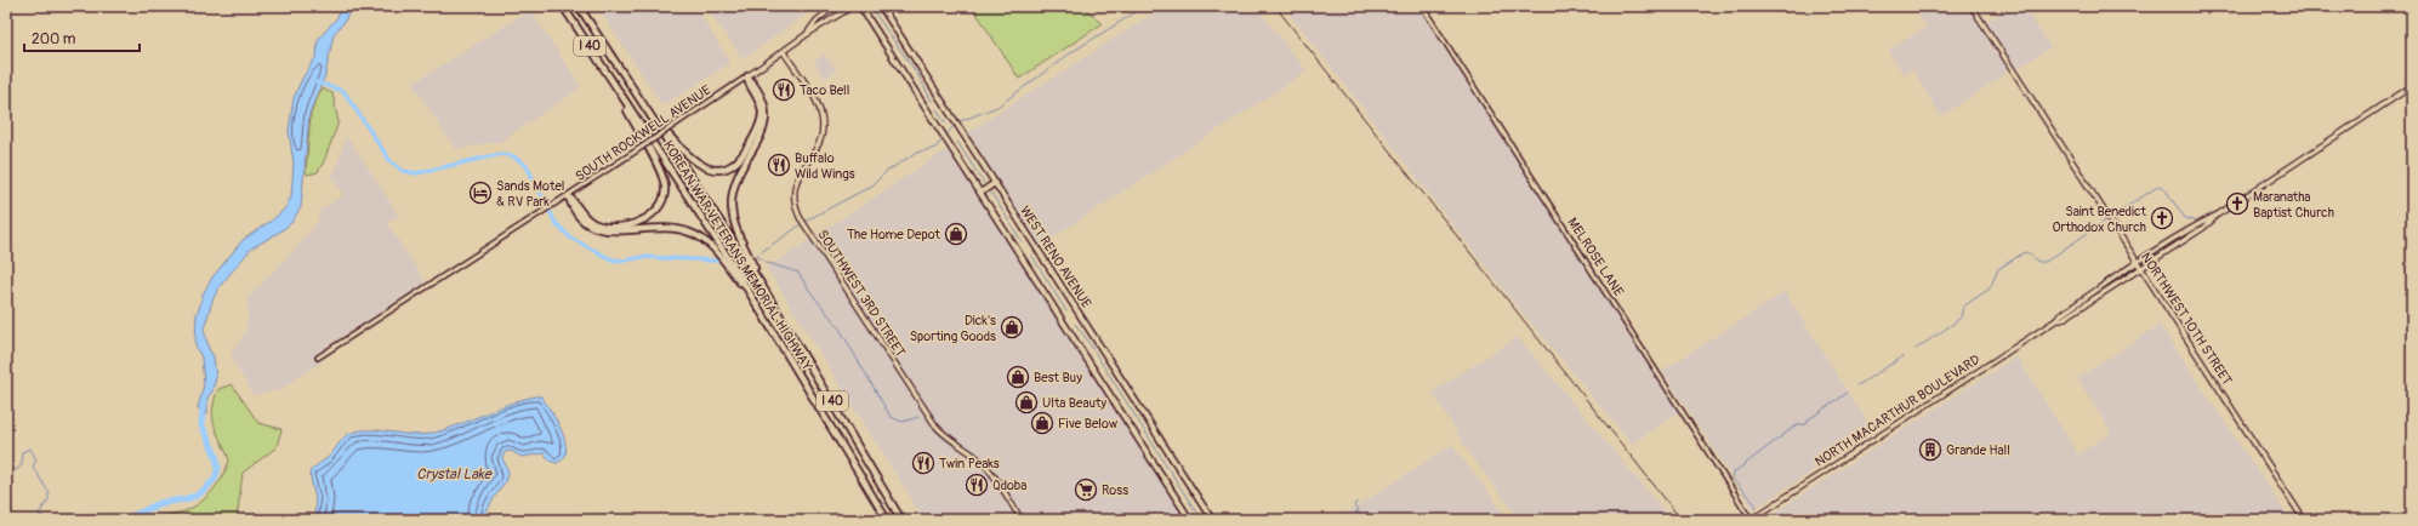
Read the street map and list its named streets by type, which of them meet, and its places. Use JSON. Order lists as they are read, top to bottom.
{
  "streets": {
    "highway": ["I 40", "KOREAN WAR VETERANS MEMORIAL HIGHWAY"],
    "main road": [
      "SOUTH ROCKWELL AVENUE",
      "WEST RENO AVENUE",
      "SOUTHWEST 3RD STREET",
      "NORTHWEST 10TH STREET",
      "NORTH MACARTHUR BOULEVARD"
    ],
    "street": ["MELROSE LANE"]
  },
  "crossings": [
    ["SOUTH ROCKWELL AVENUE", "SOUTHWEST 3RD STREET"],
    ["MELROSE LANE", "NORTH MACARTHUR BOULEVARD"],
    ["NORTHWEST 10TH STREET", "NORTH MACARTHUR BOULEVARD"]
  ],
  "water": ["Crystal Lake"],
  "places": {
    "restaurant": [
      "Taco Bell",
      "Buffalo Wild Wings",
      "Twin Peaks",
      "Qdoba"
    ],
    "hotel": ["Sands Motel & RV Park"],
    "church": ["Maranatha Baptist Church", "Saint Benedict Orthodox Church"],
    "shop": [
      "The Home Depot",
      "Dick's Sporting Goods",
      "Best Buy",
      "Ulta Beauty",
      "Five Below"
    ],
    "building": ["Grande Hall"],
    "supermarket": ["Ross"]
  },
  "scale_bar": "200 m"
}
